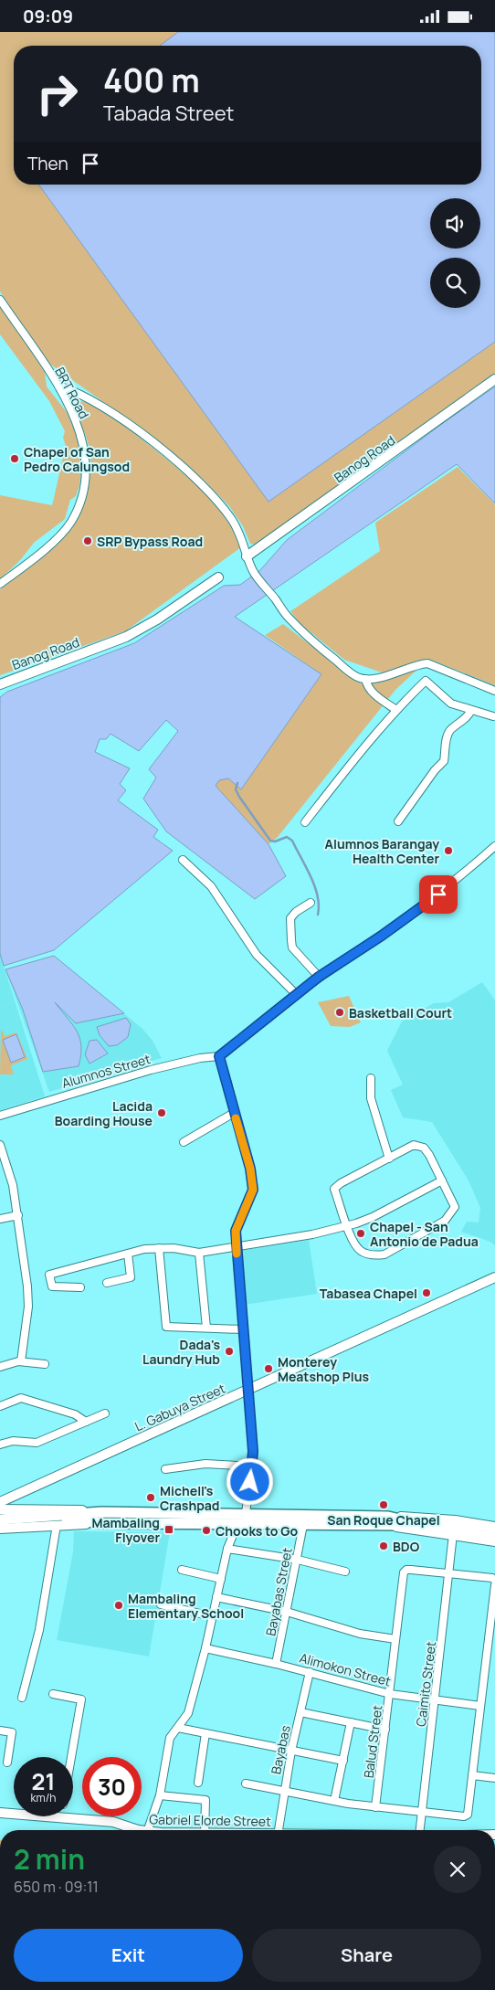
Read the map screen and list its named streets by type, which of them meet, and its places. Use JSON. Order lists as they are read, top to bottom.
{
  "streets": {
    "street": [
      "BRT Road",
      "Banog Road",
      "Alumnos Street",
      "L. Gabuya Street",
      "Bayabas Street",
      "Alimokon Street",
      "Caimito Street",
      "Balud Street",
      "Bayabas",
      "Gabriel Elorde Street"
    ]
  },
  "crossings": [
    ["Bayabas Street", "Alimokon Street"],
    ["Alimokon Street", "Caimito Street"],
    ["Alimokon Street", "Balud Street"],
    ["Alimokon Street", "Bayabas"],
    ["Caimito Street", "Balud Street"]
  ],
  "places": {
    "other": [
      "Chapel of San Pedro Calungsod",
      "SRP Bypass Road",
      "Alumnos Barangay Health Center",
      "Basketball Court",
      "Lacida Boarding House",
      "Chapel - San Antonio de Padua",
      "Tabasea Chapel",
      "Dada's Laundry Hub",
      "Monterey Meatshop Plus",
      "Michell's Crashpad",
      "San Roque Chapel",
      "Chooks to Go",
      "BDO",
      "Mambaling Elementary School"
    ],
    "transit": ["Mambaling Flyover"]
  },
  "page": {
    "status": "09:09",
    "turn": ["400 m", "Tabada Street"],
    "then": "Then",
    "speed": "21 km/h",
    "limit": "30",
    "heading": ["2 min", "650 m · 09:11"],
    "buttons": ["Exit", "Share"]
  }
}
